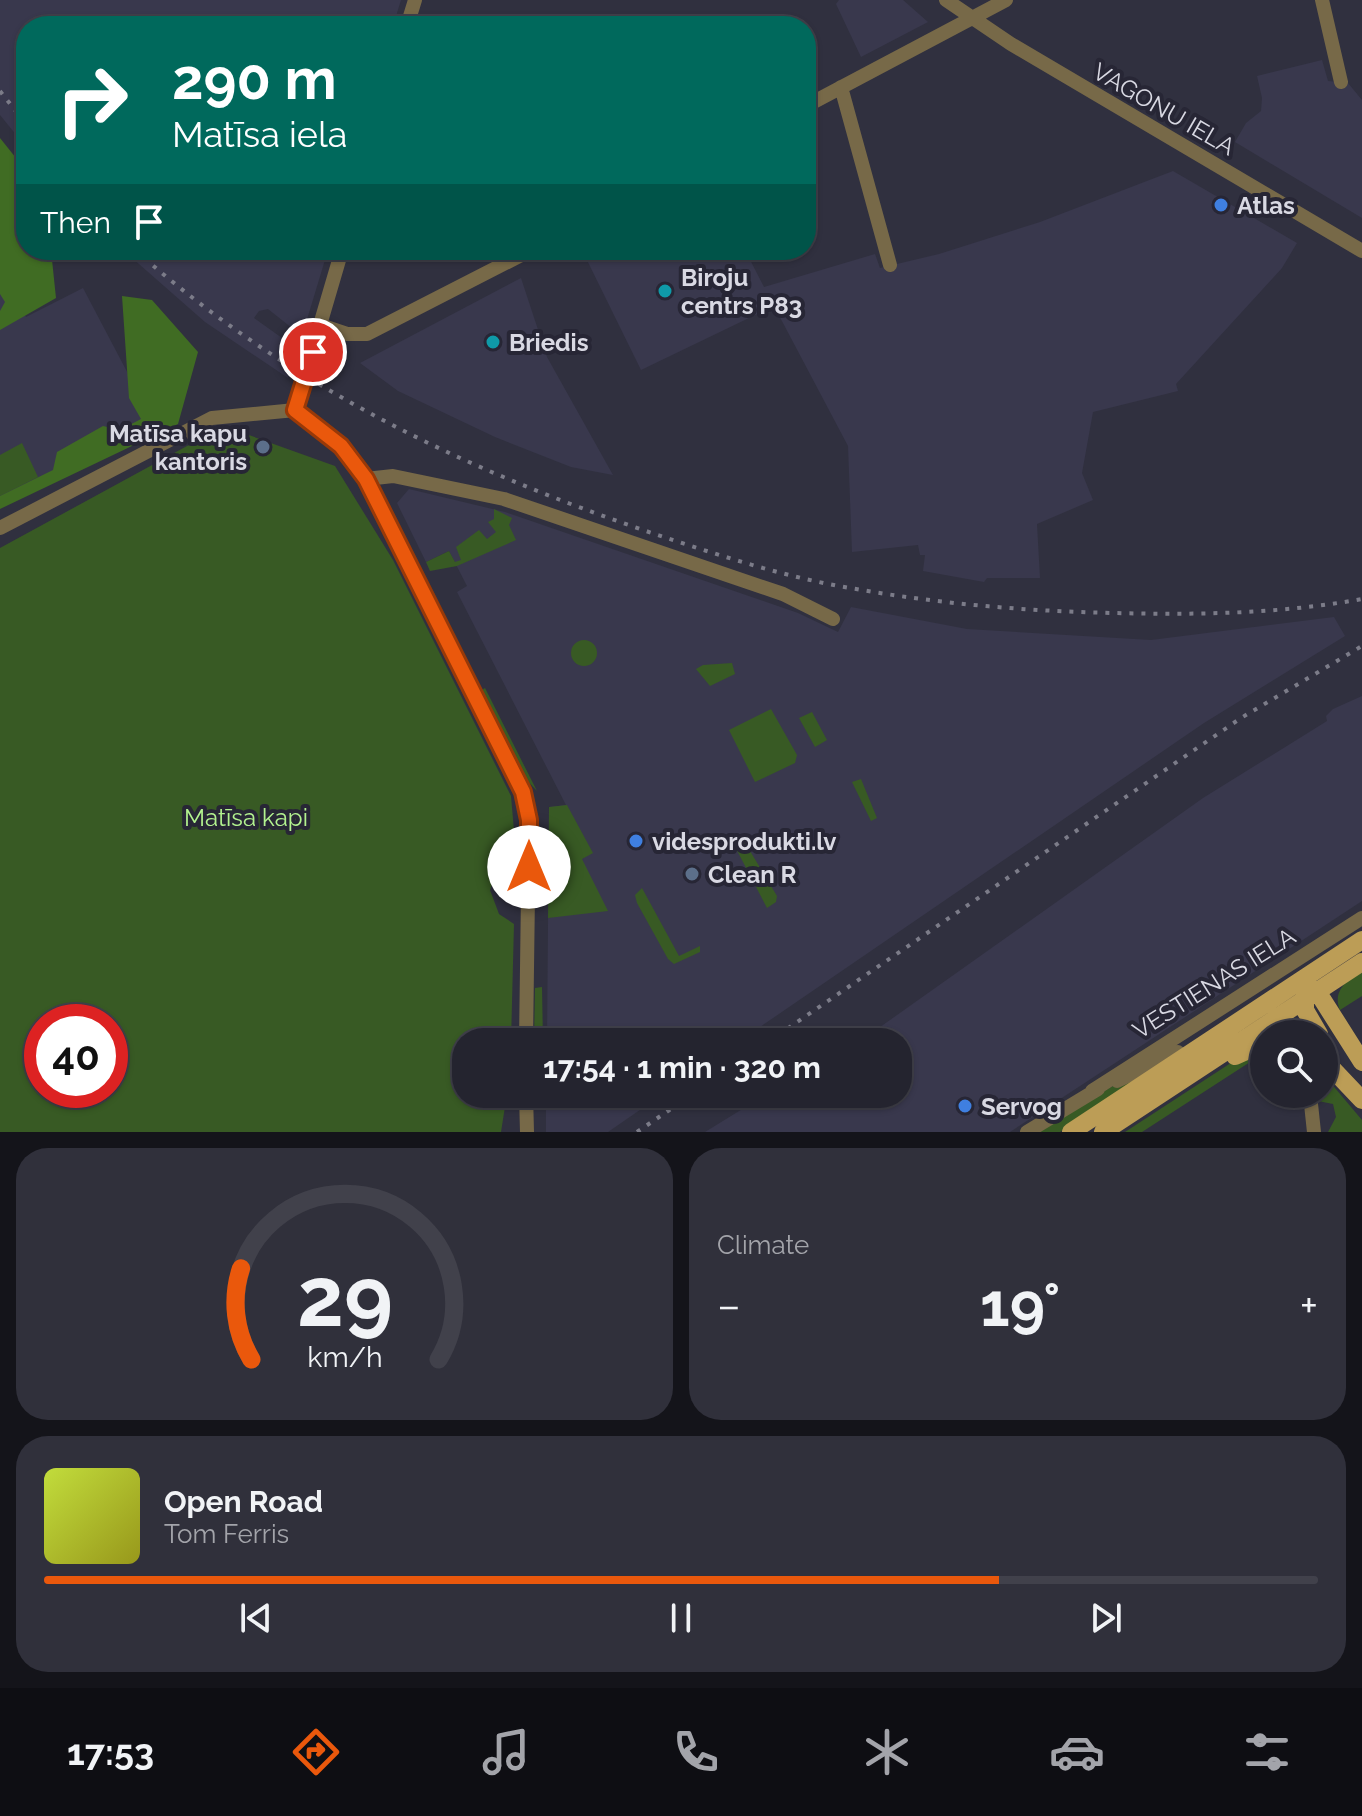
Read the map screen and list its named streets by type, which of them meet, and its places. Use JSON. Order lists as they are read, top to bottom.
{
  "streets": {
    "main road": ["VESTIENAS IELA"],
    "street": ["VAGONU IELA"]
  },
  "parks": ["Matīsa kapi"],
  "places": [
    "Atlas",
    "Biroju centrs P83",
    "Briedis",
    "Matīsa kapu kantoris",
    "videsprodukti.lv",
    "Clean R",
    "Servog"
  ],
  "page": {
    "turn": ["290 m", "Matīsa iela"],
    "then": "Then",
    "limit": "40",
    "trip": "17:54 · 1 min · 320 m",
    "tile": "Climate",
    "heat": ["−", "19°", "+"],
    "song": ["Open Road", "Tom Ferris"],
    "tabs": "17:53",
    "gauge": ["29", "km/h"]
  }
}
